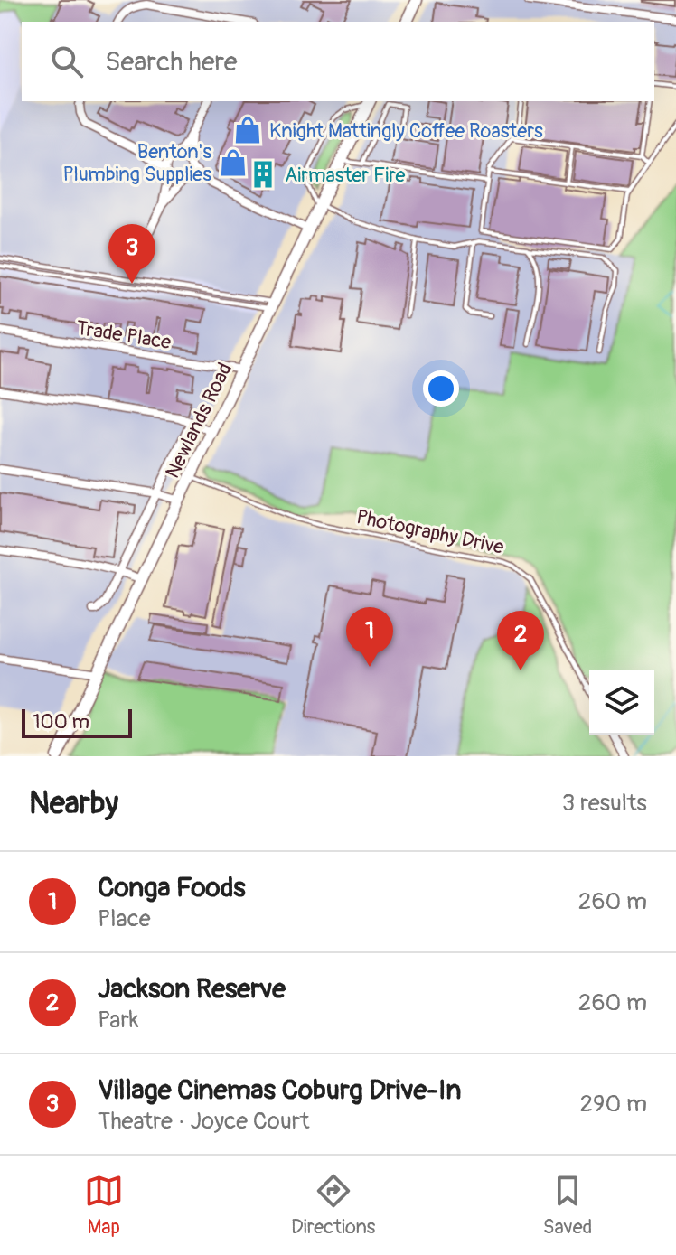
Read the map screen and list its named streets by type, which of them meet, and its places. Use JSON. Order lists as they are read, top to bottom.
{
  "streets": {
    "street": ["Trade Place", "Newlands Road"],
    "lane": ["Photography Drive"]
  },
  "crossings": [
    ["Trade Place", "Newlands Road"],
    ["Newlands Road", "Photography Drive"]
  ],
  "places": {
    "shop": ["Knight Mattingly Coffee Roasters", "Benton's Plumbing Supplies"],
    "building": ["Airmaster Fire"]
  },
  "scale_bar": "100 m",
  "page": {
    "search": "Search here",
    "pins": ["3", "1", "2"],
    "scale": "100 m",
    "heading": ["Nearby", "3 results"],
    "list": [
      {
        "mark": "1",
        "name": "Conga Foods",
        "note": "Place",
        "value": "260 m"
      },
      {
        "mark": "2",
        "name": "Jackson Reserve",
        "note": "Park",
        "value": "260 m"
      },
      {
        "mark": "3",
        "name": "Village Cinemas Coburg Drive-In",
        "note": "Theatre · Joyce Court",
        "value": "290 m"
      }
    ],
    "nav": ["Map", "Directions", "Saved"]
  }
}
